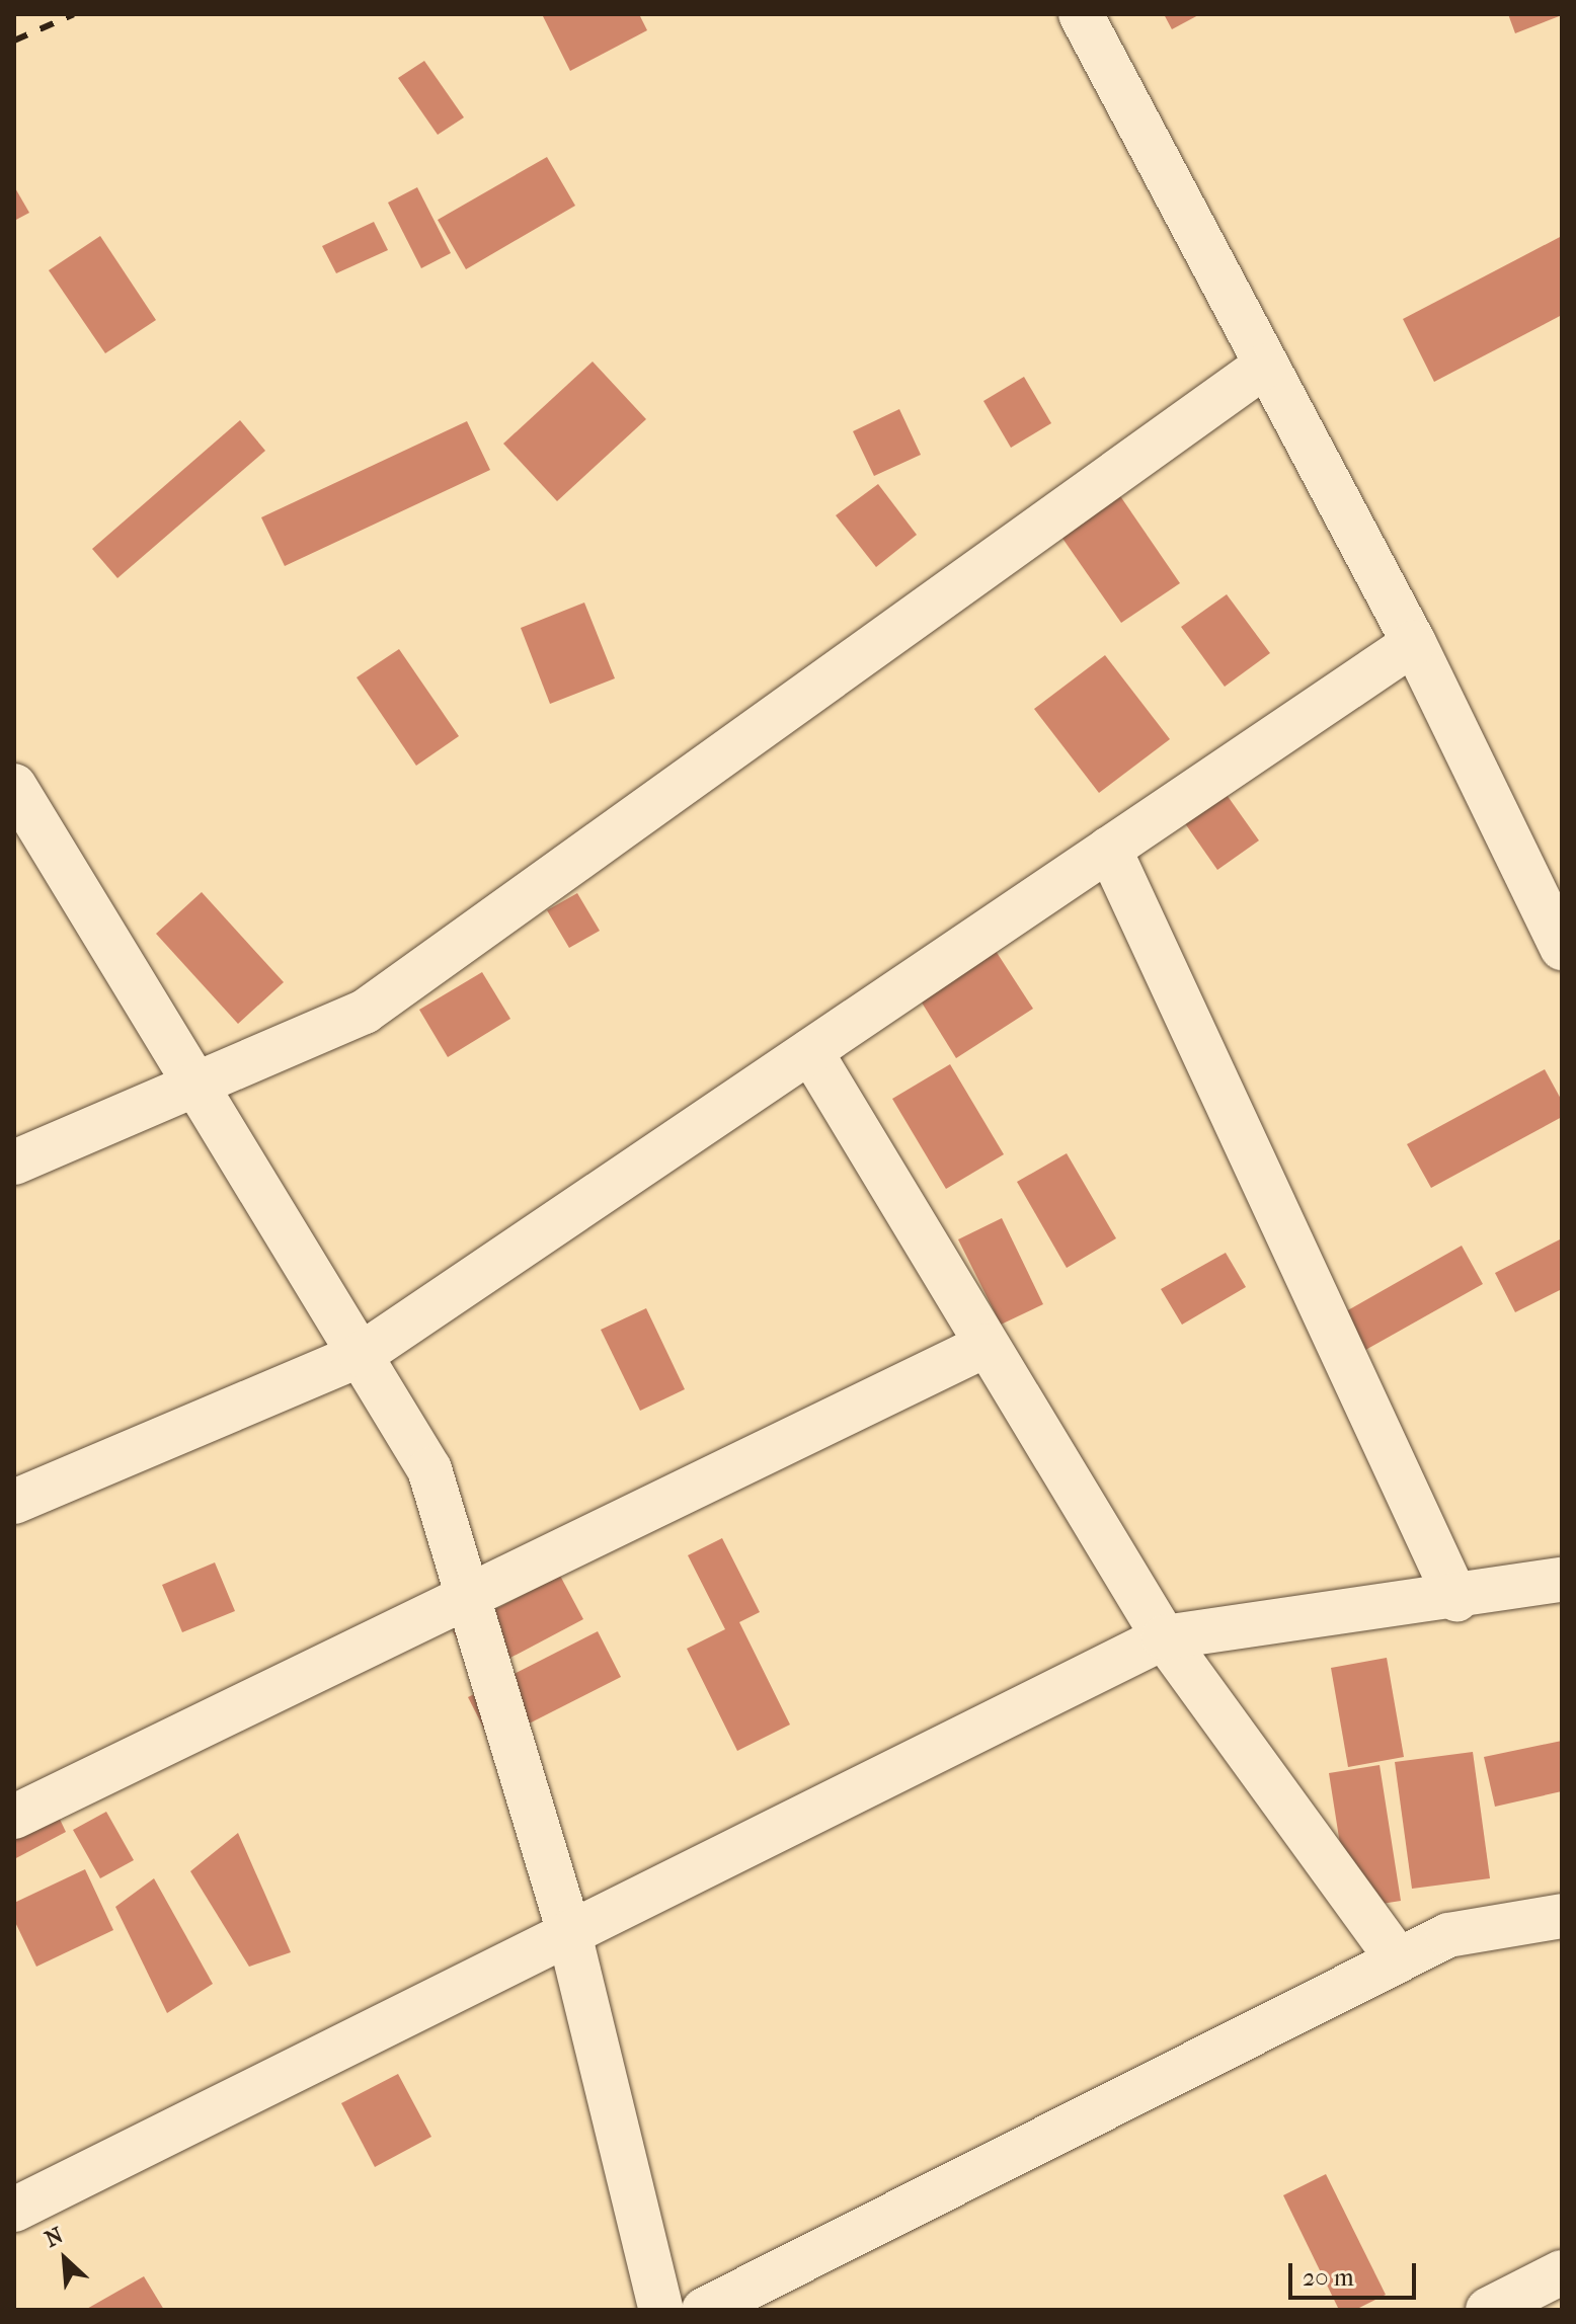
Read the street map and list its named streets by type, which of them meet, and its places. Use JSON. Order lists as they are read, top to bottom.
{
  "scale_bar": "20 m",
  "north": "top left"
}
